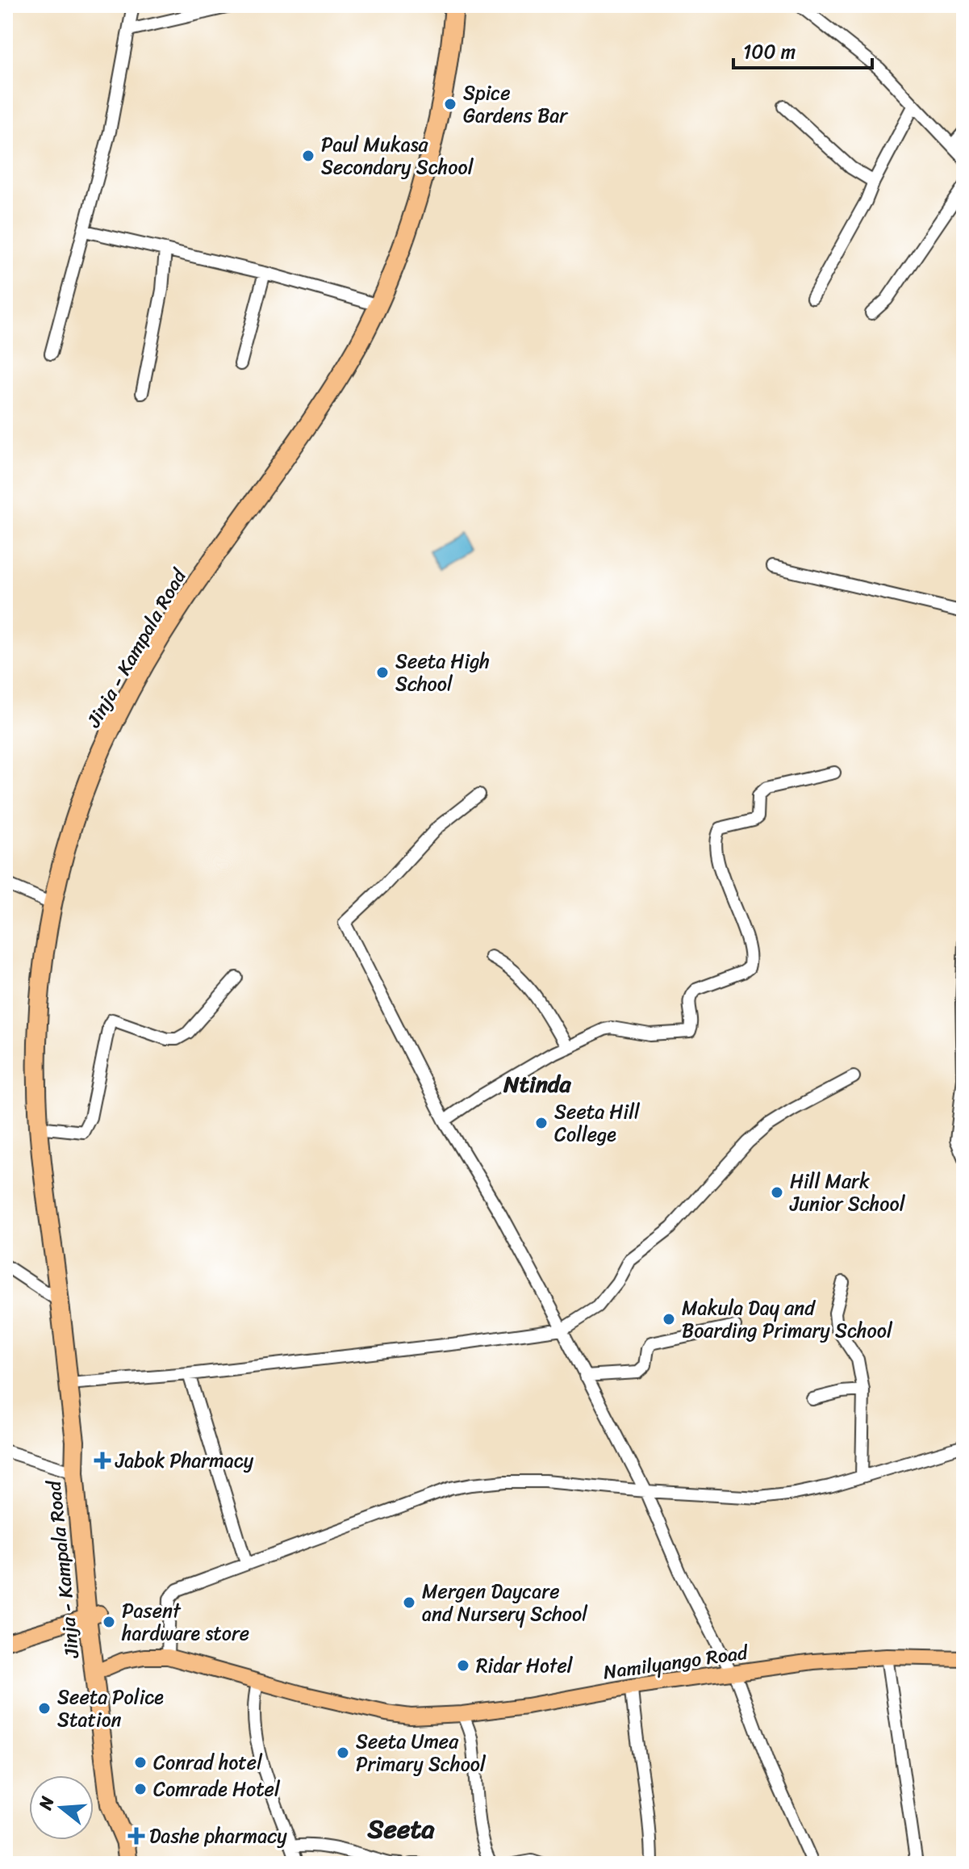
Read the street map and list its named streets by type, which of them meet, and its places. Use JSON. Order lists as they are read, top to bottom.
{
  "streets": {
    "highway": ["Jinja - Kampala Road"],
    "main road": ["Namilyango Road"]
  },
  "crossings": [
    ["Jinja - Kampala Road", "Namilyango Road"]
  ],
  "districts": ["Ntinda", "Seeta"],
  "places": {
    "other": [
      "Spice Gardens Bar",
      "Paul Mukasa Secondary School",
      "Seeta High School",
      "Seeta Hill College",
      "Hill Mark Junior School",
      "Makula Day and Boarding Primary School",
      "Mergen Daycare and Nursery School",
      "Pasent hardware store",
      "Ridar Hotel",
      "Seeta Police Station",
      "Seeta Umea Primary School",
      "Conrad hotel",
      "Comrade Hotel"
    ],
    "health": ["Jabok Pharmacy", "Dashe pharmacy"]
  },
  "scale_bar": "100 m",
  "north": "left"
}
